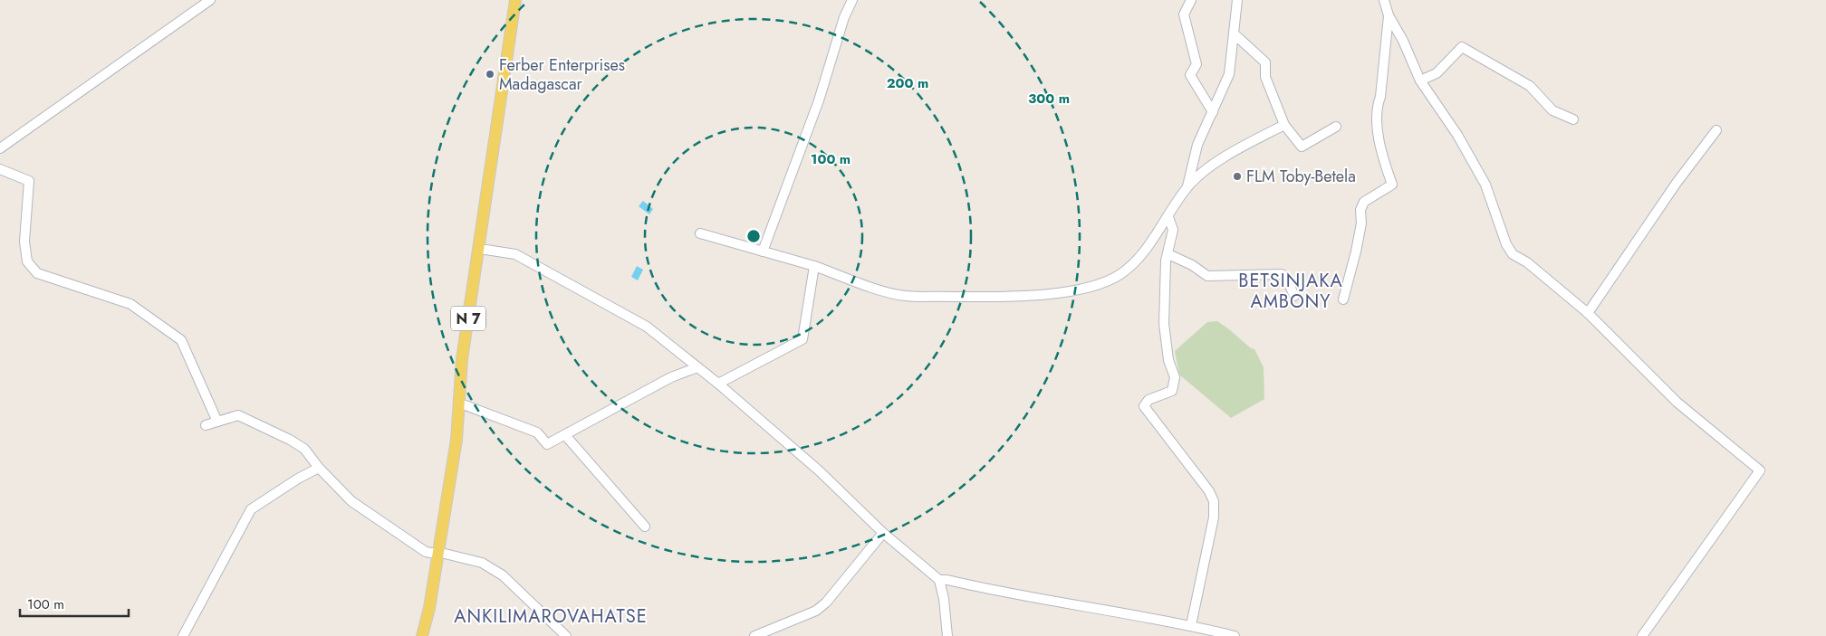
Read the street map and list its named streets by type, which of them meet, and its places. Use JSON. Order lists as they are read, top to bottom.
{
  "streets": {
    "main road": ["N 7"]
  },
  "districts": ["BETSINJAKA AMBONY", "ANKILIMAROVAHATSE"],
  "places": ["Ferber Enterprises Madagascar", "FLM Toby-Betela"],
  "scale_bar": "100 m",
  "rings": ["200 m", "300 m", "100 m"]
}
